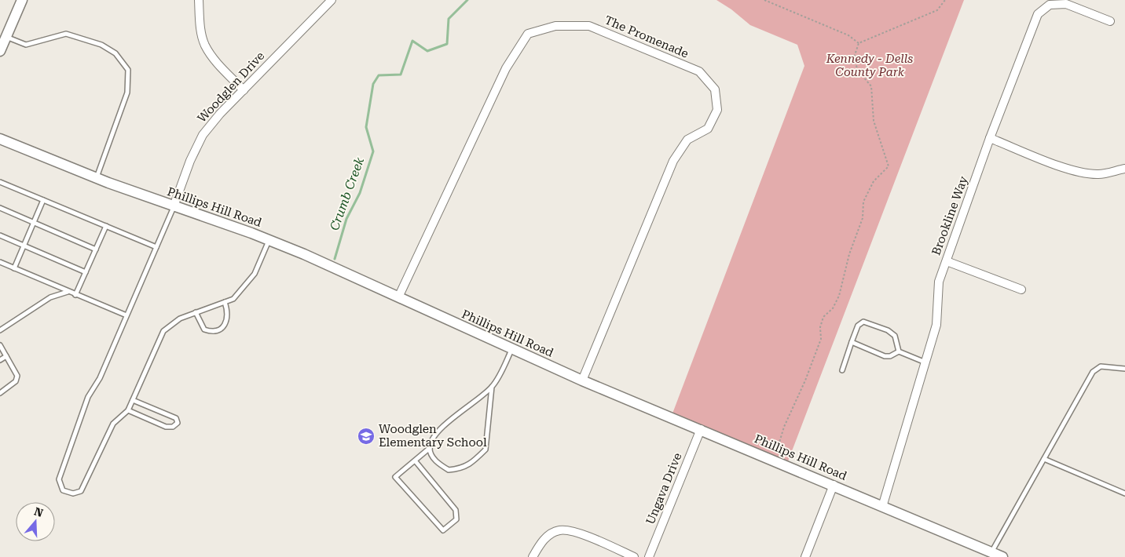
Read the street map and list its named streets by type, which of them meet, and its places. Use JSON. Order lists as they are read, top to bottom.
{
  "streets": {
    "street": [
      "The Promenade",
      "Woodglen Drive",
      "Phillips Hill Road",
      "Brookline Way",
      "Ungava Drive"
    ]
  },
  "crossings": [
    ["The Promenade", "Phillips Hill Road"],
    ["Woodglen Drive", "Phillips Hill Road"],
    ["Phillips Hill Road", "Brookline Way"],
    ["Phillips Hill Road", "Ungava Drive"]
  ],
  "water": ["Crumb Creek"],
  "parks": ["Kennedy - Dells County Park"],
  "places": {
    "school or university": ["Woodglen Elementary School"]
  },
  "north": "top"
}
